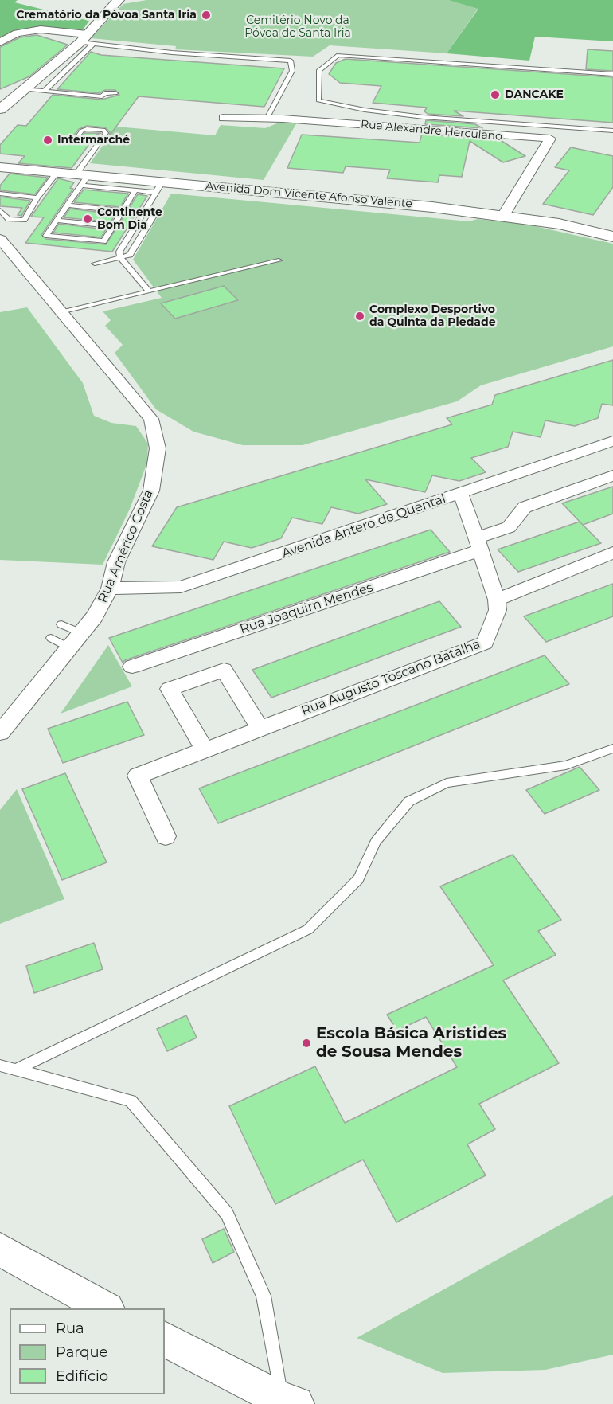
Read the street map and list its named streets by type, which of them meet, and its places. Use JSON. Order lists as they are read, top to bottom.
{
  "streets": {
    "street": [
      "Rua Alexandre Herculano",
      "Avenida Dom Vicente Afonso Valente",
      "Avenida Antero de Quental",
      "Rua Américo Costa",
      "Rua Joaquim Mendes",
      "Rua Augusto Toscano Batalha"
    ]
  },
  "crossings": [
    ["Avenida Antero de Quental", "Rua Américo Costa"],
    ["Avenida Antero de Quental", "Rua Augusto Toscano Batalha"],
    ["Rua Joaquim Mendes", "Rua Augusto Toscano Batalha"]
  ],
  "parks": ["Cemitério Novo da Póvoa de Santa Iria"],
  "places": [
    "Crematório da Póvoa Santa Iria",
    "DANCAKE",
    "Intermarché",
    "Continente Bom Dia",
    "Complexo Desportivo da Quinta da Piedade",
    "Escola Básica Aristides de Sousa Mendes"
  ],
  "legend": ["Rua", "Parque", "Edifício"]
}
